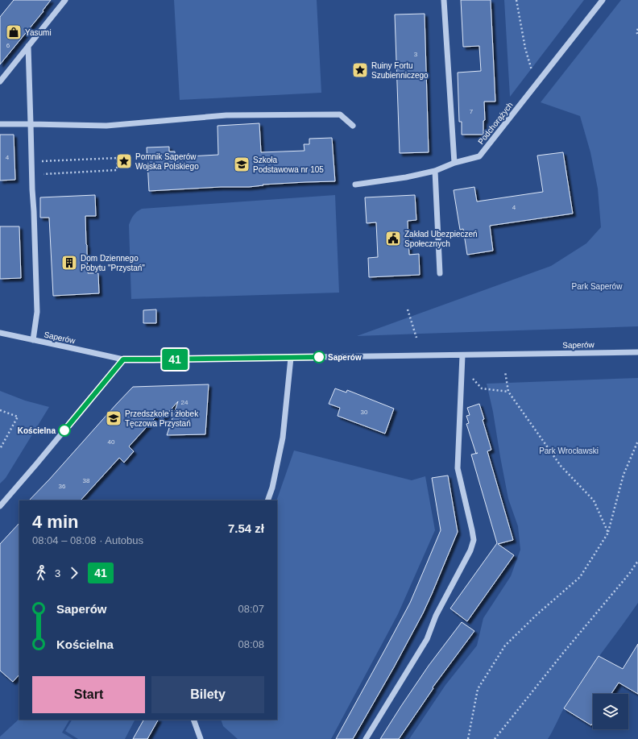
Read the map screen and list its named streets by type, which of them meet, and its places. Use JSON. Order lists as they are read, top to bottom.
{
  "streets": {
    "street": ["Podchorążych", "Saperów"]
  },
  "parks": ["Park Saperów", "Park Wrocławski"],
  "places": {
    "shop": ["Yasumi"],
    "place": ["Ruiny Fortu Szubienniczego", "Pomnik Saperów Wojska Polskiego"],
    "school or university": ["Szkoła Podstawowa nr 105", "Przedszkole i żłobek Tęczowa Przystań"],
    "public building": ["Zakład Ubezpieczeń Społecznych"],
    "building": ["Dom Dziennego Pobytu \"Przystań\""],
    "other": ["Saperów", "Kościelna"]
  },
  "lines": ["bus line 41"],
  "house_numbers": [
    "6",
    "3",
    "7",
    "4",
    "4",
    "24",
    "30",
    "40",
    "38",
    "36"
  ],
  "page": {
    "on_map": "41",
    "heading": ["4 min", "08:04 – 08:08 · Autobus", "7.54 zł"],
    "legs": ["3", "41"],
    "list": [
      {
        "name": "Saperów",
        "value": "08:07"
      },
      {
        "name": "Kościelna",
        "value": "08:08"
      }
    ],
    "buttons": ["Start", "Bilety"]
  }
}
